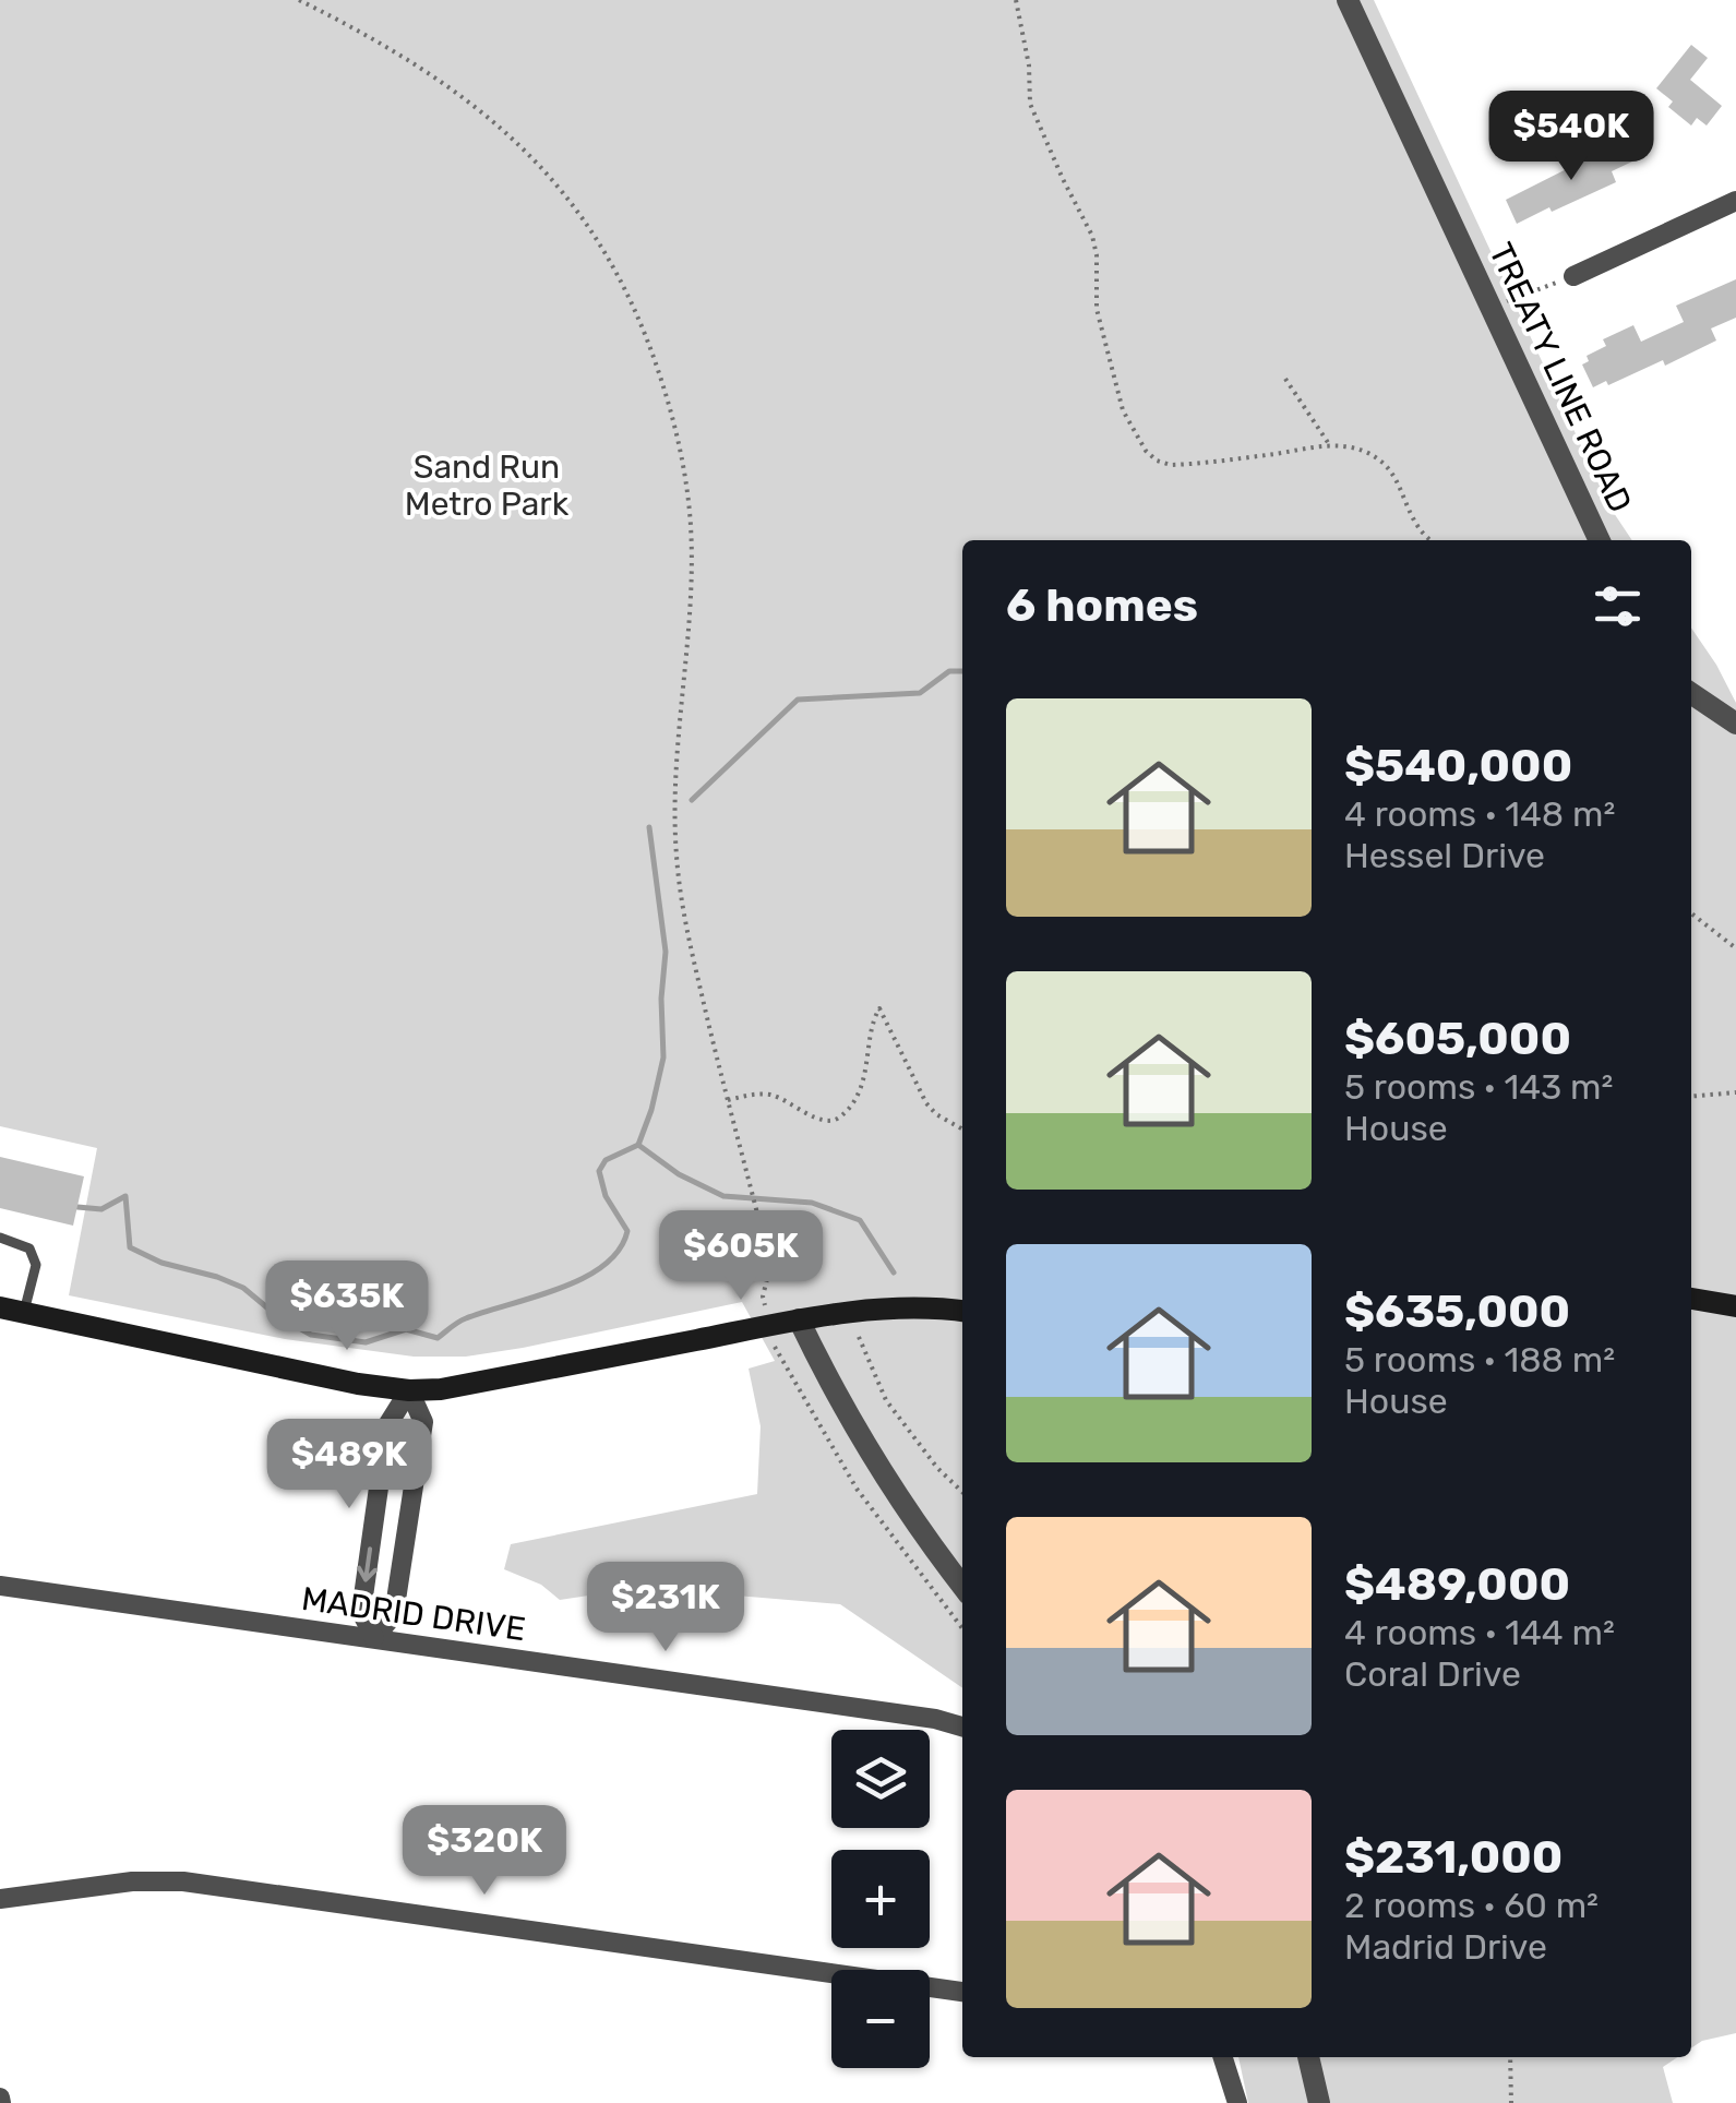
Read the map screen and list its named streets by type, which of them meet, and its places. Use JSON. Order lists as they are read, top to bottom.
{
  "streets": {
    "street": ["TREATY LINE ROAD", "MADRID DRIVE"]
  },
  "parks": ["Sand Run Metro Park"],
  "page": {
    "price": [
      "$540K",
      "$605K",
      "$635K",
      "$489K",
      "$231K",
      "$320K"
    ],
    "heading": "6 homes",
    "list": [
      {
        "name": "$540,000",
        "note": "4 rooms · 148 m² · Hessel Drive"
      },
      {
        "name": "$605,000",
        "note": "5 rooms · 143 m² · House"
      },
      {
        "name": "$635,000",
        "note": "5 rooms · 188 m² · House"
      },
      {
        "name": "$489,000",
        "note": "4 rooms · 144 m² · Coral Drive"
      },
      {
        "name": "$231,000",
        "note": "2 rooms · 60 m² · Madrid Drive"
      }
    ],
    "map_buttons": ["+", "−"]
  }
}
